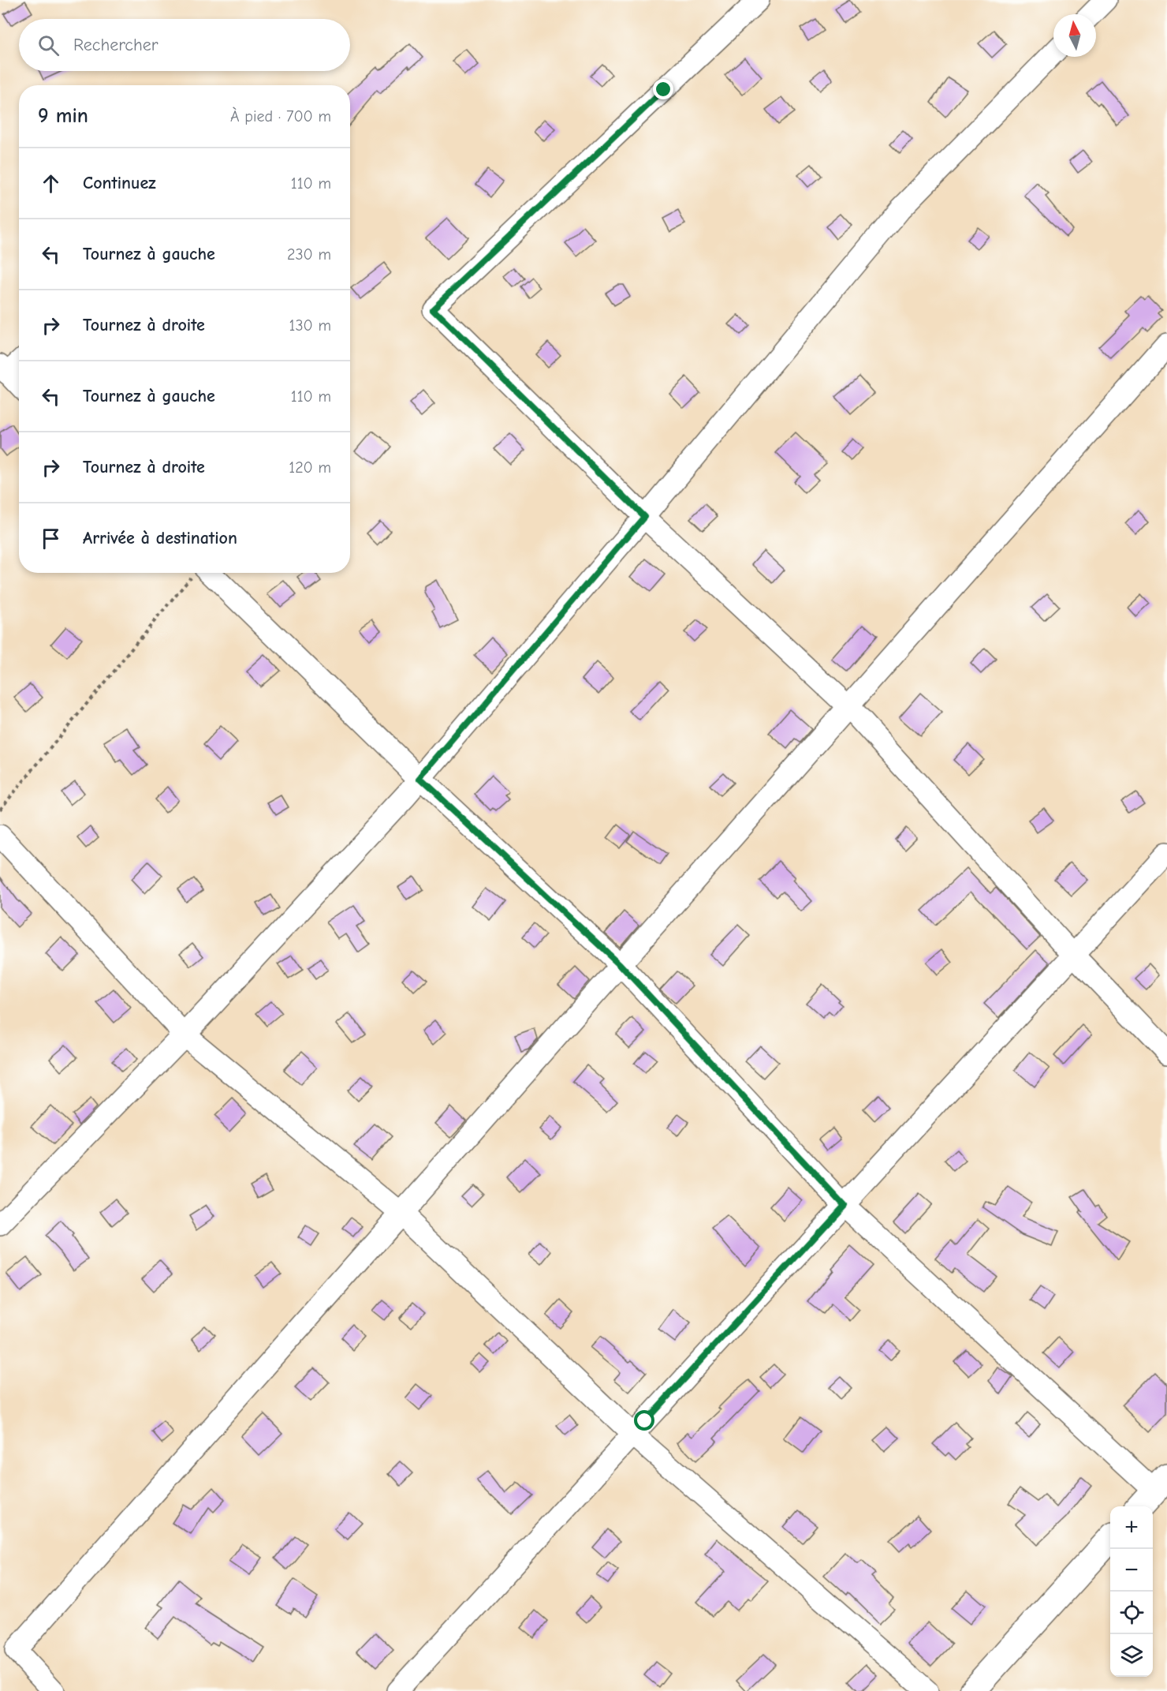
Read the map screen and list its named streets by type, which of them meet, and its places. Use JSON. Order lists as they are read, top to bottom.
{
  "north": "top",
  "page": {
    "search": "Rechercher",
    "heading": ["9 min", "À pied · 700 m"],
    "list": [
      ["Continuez", "110 m"],
      ["Tournez à gauche", "230 m"],
      ["Tournez à droite", "130 m"],
      ["Tournez à gauche", "110 m"],
      ["Tournez à droite", "120 m"],
      "Arrivée à destination"
    ],
    "map_buttons": ["+", "−"]
  }
}
